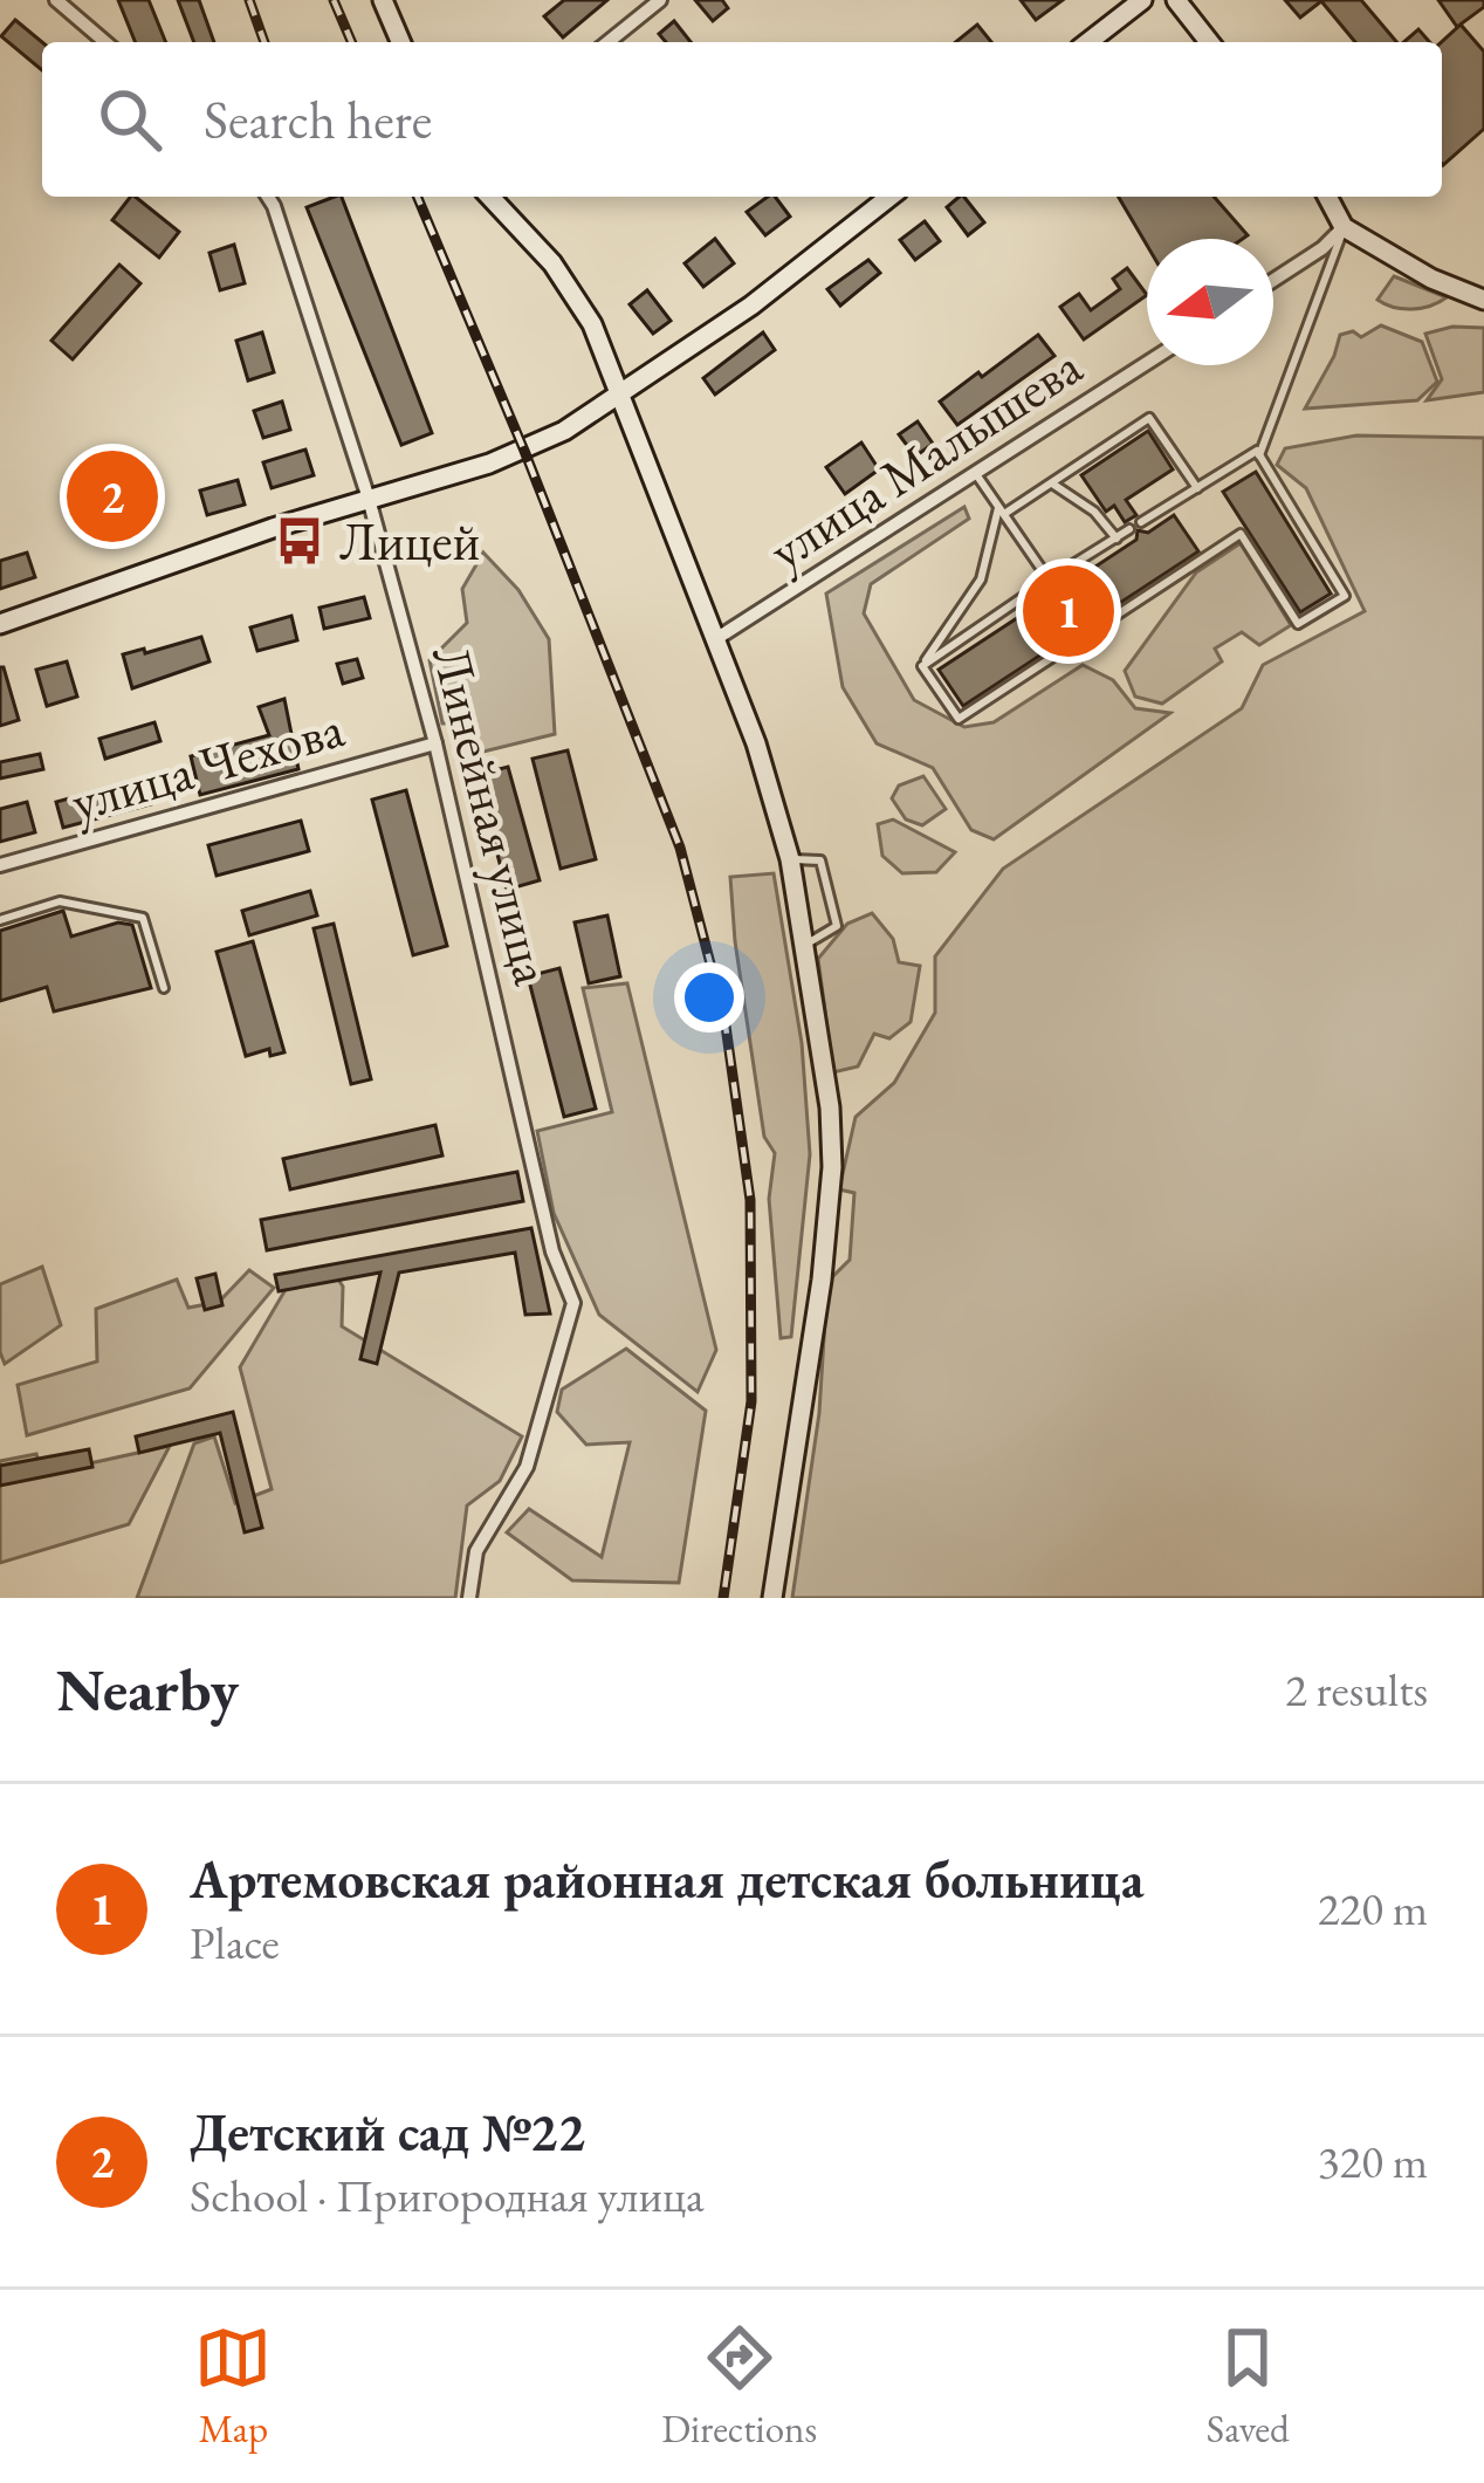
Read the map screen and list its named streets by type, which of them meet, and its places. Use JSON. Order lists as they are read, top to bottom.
{
  "streets": {
    "street": ["улица Малышева", "улица Чехова", "Линейная улица"]
  },
  "crossings": [
    ["улица Чехова", "Линейная улица"]
  ],
  "places": {
    "bus stop": ["Лицей"]
  },
  "north": "left",
  "page": {
    "search": "Search here",
    "pins": ["2", "1"],
    "heading": ["Nearby", "2 results"],
    "list": [
      {
        "mark": "1",
        "name": "Артемовская районная детская больница",
        "note": "Place",
        "value": "220 m"
      },
      {
        "mark": "2",
        "name": "Детский сад №22",
        "note": "School · Пригородная улица",
        "value": "320 m"
      }
    ],
    "nav": ["Map", "Directions", "Saved"]
  }
}
